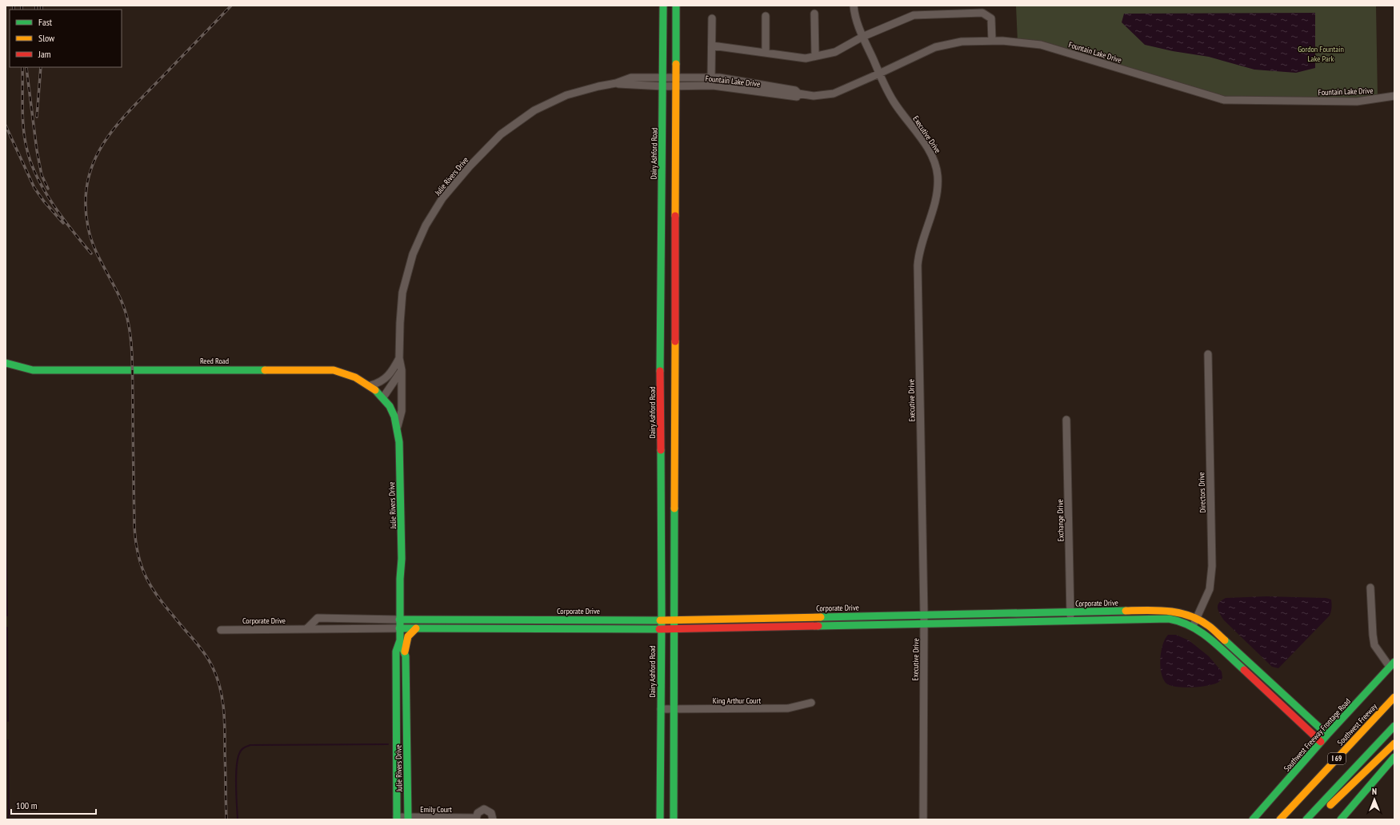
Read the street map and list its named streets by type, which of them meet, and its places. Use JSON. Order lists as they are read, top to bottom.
{
  "streets": {
    "main road": [
      "Dairy Ashford Road",
      "Julie Rivers Drive",
      "Reed Road",
      "Corporate Drive",
      "Southwest Freeway",
      "Southwest Freeway Frontage Road",
      "I 69"
    ],
    "street": [
      "Fountain Lake Drive",
      "Executive Drive",
      "Directors Drive",
      "Exchange Drive",
      "King Arthur Court",
      "Emily Court"
    ]
  },
  "crossings": [
    ["Fountain Lake Drive", "Executive Drive"],
    ["Fountain Lake Drive", "Dairy Ashford Road"],
    ["Fountain Lake Drive", "Julie Rivers Drive"],
    ["Executive Drive", "Corporate Drive"],
    ["Dairy Ashford Road", "Julie Rivers Drive"],
    ["Dairy Ashford Road", "Corporate Drive"],
    ["Dairy Ashford Road", "King Arthur Court"],
    ["Julie Rivers Drive", "Reed Road"],
    ["Julie Rivers Drive", "Corporate Drive"],
    ["Julie Rivers Drive", "Emily Court"],
    ["Directors Drive", "Corporate Drive"],
    ["Exchange Drive", "Corporate Drive"],
    ["Corporate Drive", "Southwest Freeway Frontage Road"]
  ],
  "parks": ["Gordon Fountain Lake Park"],
  "legend": ["Fast", "Slow", "Jam"],
  "scale_bar": "100 m",
  "north": "top"
}
